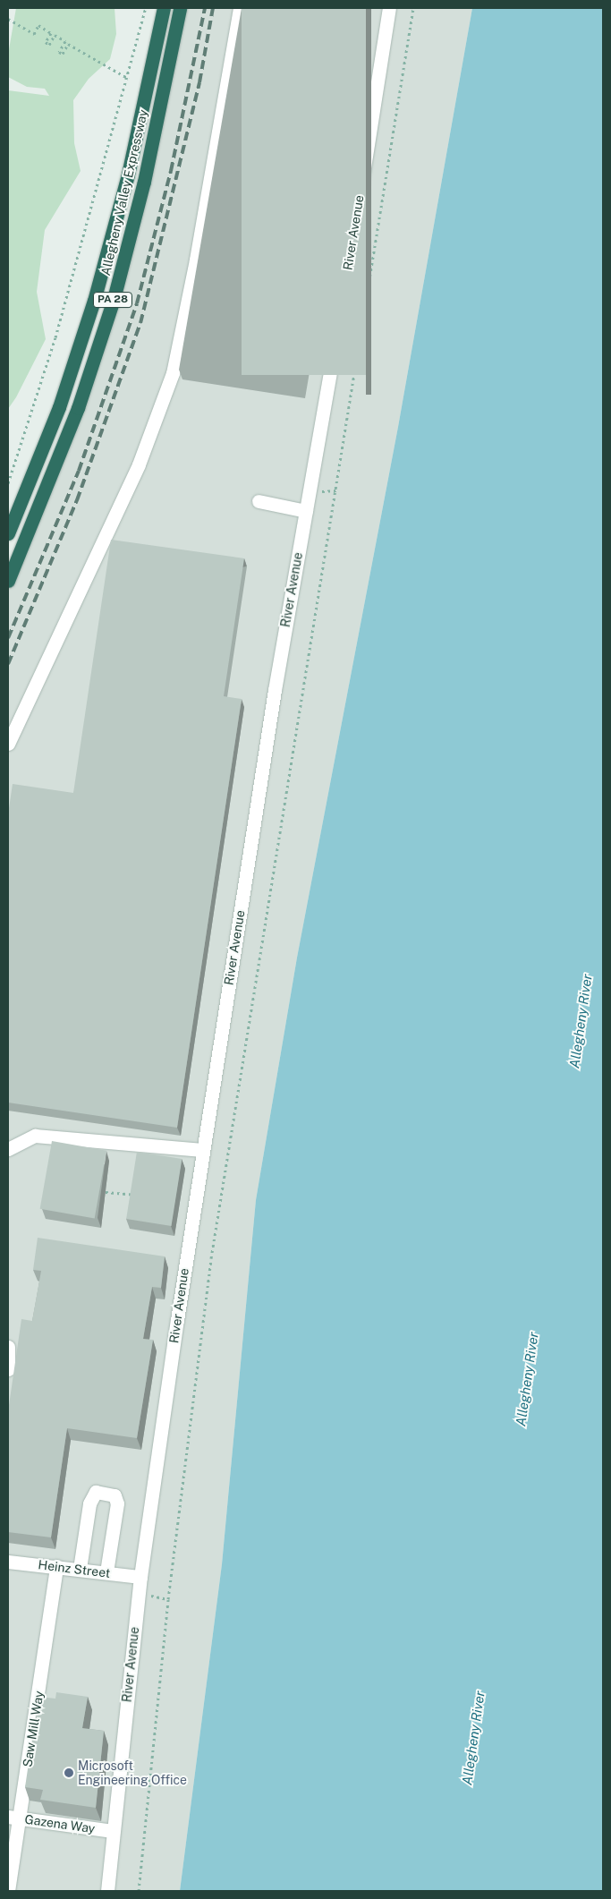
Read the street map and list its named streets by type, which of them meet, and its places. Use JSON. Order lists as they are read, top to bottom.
{
  "streets": {
    "highway": ["Allegheny Valley Expressway", "PA 28"],
    "street": [
      "River Avenue",
      "Heinz Street",
      "Saw Mill Way",
      "Gazena Way"
    ]
  },
  "crossings": [
    ["River Avenue", "Heinz Street"],
    ["River Avenue", "Gazena Way"],
    ["Heinz Street", "Saw Mill Way"],
    ["Saw Mill Way", "Gazena Way"]
  ],
  "water": ["Allegheny River"],
  "places": ["Microsoft Engineering Office"]
}
